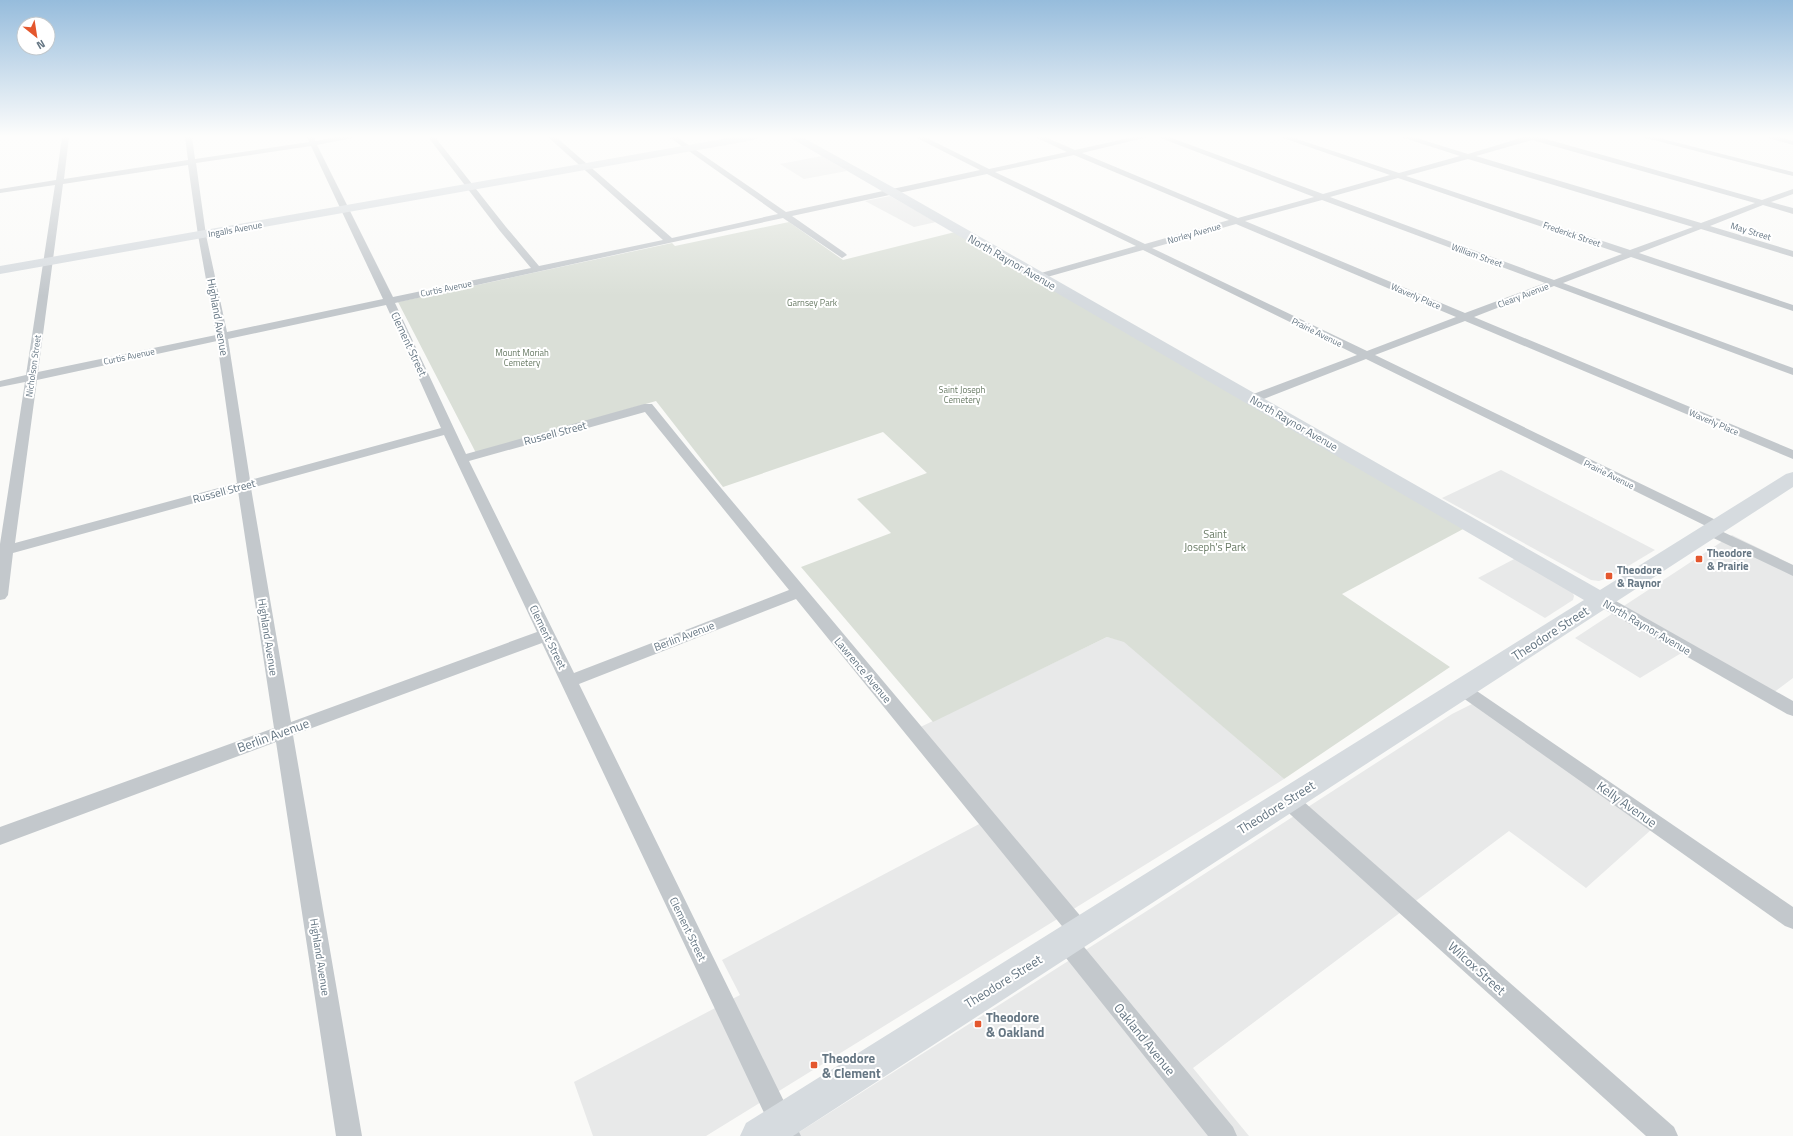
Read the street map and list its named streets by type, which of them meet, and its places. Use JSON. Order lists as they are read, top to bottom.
{
  "streets": {
    "main road": ["Ingalls Avenue", "North Raynor Avenue", "Theodore Street"],
    "street": [
      "May Street",
      "Norley Avenue",
      "Frederick Street",
      "William Street",
      "Curtis Avenue",
      "Cleary Avenue",
      "Waverly Place",
      "Highland Avenue",
      "Prairie Avenue",
      "Clement Street",
      "Nicholson Street",
      "Russell Street",
      "Berlin Avenue",
      "Lawrence Avenue",
      "Kelly Avenue",
      "Wilcox Street",
      "Oakland Avenue"
    ]
  },
  "crossings": [
    ["Ingalls Avenue", "Highland Avenue"],
    ["Ingalls Avenue", "Clement Street"],
    ["Ingalls Avenue", "Nicholson Street"],
    ["May Street", "Cleary Avenue"],
    ["Norley Avenue", "William Street"],
    ["Norley Avenue", "North Raynor Avenue"],
    ["Norley Avenue", "Waverly Place"],
    ["Norley Avenue", "Prairie Avenue"],
    ["Frederick Street", "Cleary Avenue"],
    ["William Street", "Cleary Avenue"],
    ["North Raynor Avenue", "Curtis Avenue"],
    ["North Raynor Avenue", "Cleary Avenue"],
    ["North Raynor Avenue", "Theodore Street"],
    ["Curtis Avenue", "Highland Avenue"],
    ["Curtis Avenue", "Clement Street"],
    ["Curtis Avenue", "Nicholson Street"],
    ["Cleary Avenue", "Waverly Place"],
    ["Cleary Avenue", "Prairie Avenue"],
    ["Highland Avenue", "Russell Street"],
    ["Highland Avenue", "Berlin Avenue"],
    ["Prairie Avenue", "Theodore Street"],
    ["Clement Street", "Russell Street"],
    ["Clement Street", "Theodore Street"],
    ["Clement Street", "Berlin Avenue"],
    ["Nicholson Street", "Russell Street"],
    ["Russell Street", "Lawrence Avenue"],
    ["Theodore Street", "Lawrence Avenue"],
    ["Theodore Street", "Kelly Avenue"],
    ["Theodore Street", "Wilcox Street"],
    ["Theodore Street", "Oakland Avenue"],
    ["Berlin Avenue", "Lawrence Avenue"],
    ["Lawrence Avenue", "Oakland Avenue"]
  ],
  "parks": [
    "Garnsey Park",
    "Mount Moriah Cemetery",
    "Saint Joseph Cemetery",
    "Saint Joseph's Park"
  ],
  "places": {
    "transit": [
      "Theodore & Prairie",
      "Theodore & Raynor",
      "Theodore & Oakland",
      "Theodore & Clement"
    ]
  },
  "north": "bottom right"
}
